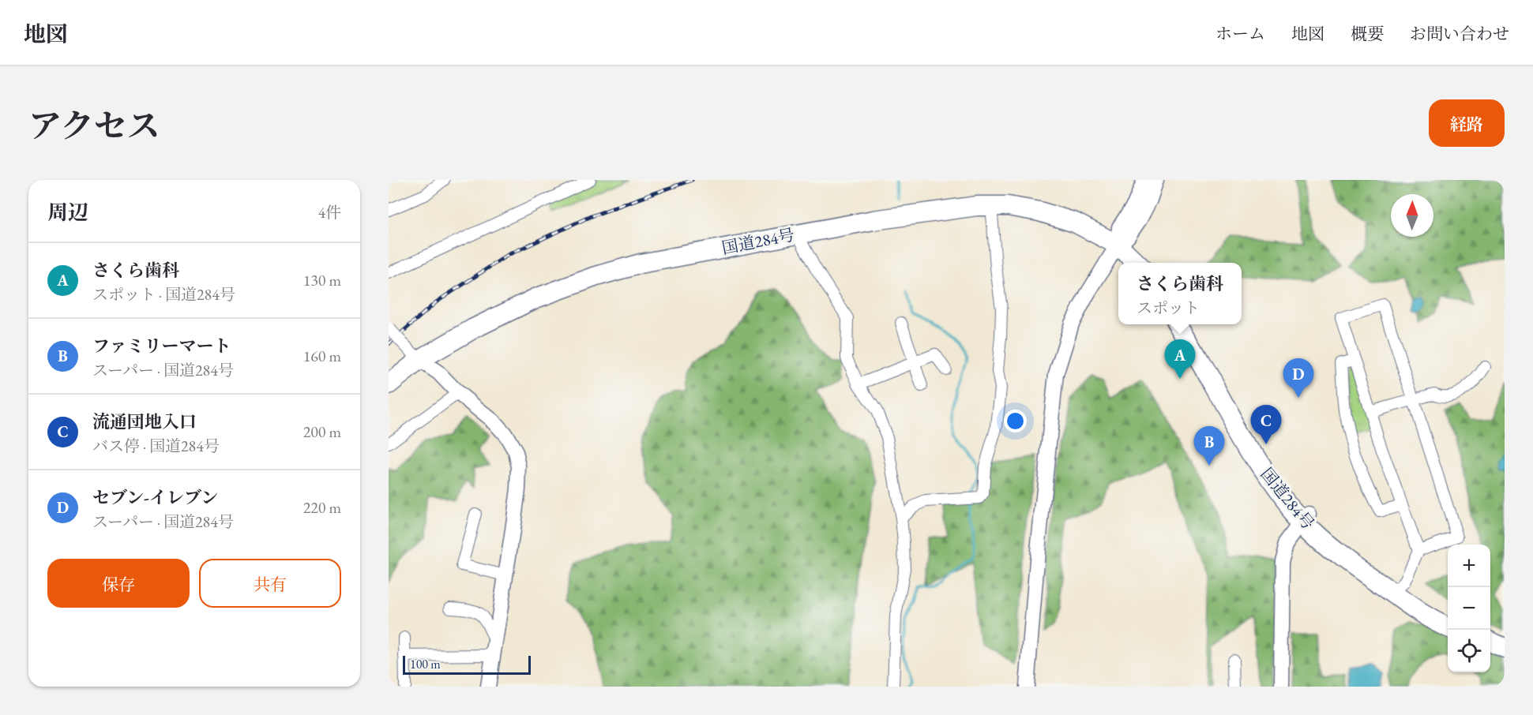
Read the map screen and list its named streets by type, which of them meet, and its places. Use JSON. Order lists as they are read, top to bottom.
{
  "streets": {
    "highway": ["国道284号"]
  },
  "scale_bar": "100 m",
  "north": "top",
  "page": {
    "header": "地図",
    "nav": [
      "ホーム",
      "地図",
      "概要",
      "お問い合わせ"
    ],
    "title": "アクセス",
    "buttons": [
      "経路",
      ["保存", "共有"]
    ],
    "heading": ["周辺", "4件"],
    "list": [
      {
        "mark": "A",
        "name": "さくら歯科",
        "note": "スポット · 国道284号",
        "value": "130 m"
      },
      {
        "mark": "B",
        "name": "ファミリーマート",
        "note": "スーパー · 国道284号",
        "value": "160 m"
      },
      {
        "mark": "C",
        "name": "流通団地入口",
        "note": "バス停 · 国道284号",
        "value": "200 m"
      },
      {
        "mark": "D",
        "name": "セブン-イレブン",
        "note": "スーパー · 国道284号",
        "value": "220 m"
      }
    ],
    "popup": ["さくら歯科", "スポット"],
    "pins": [
      "A",
      "D",
      "C",
      "B"
    ],
    "map_buttons": ["+", "−"],
    "scale": "100 m"
  }
}
